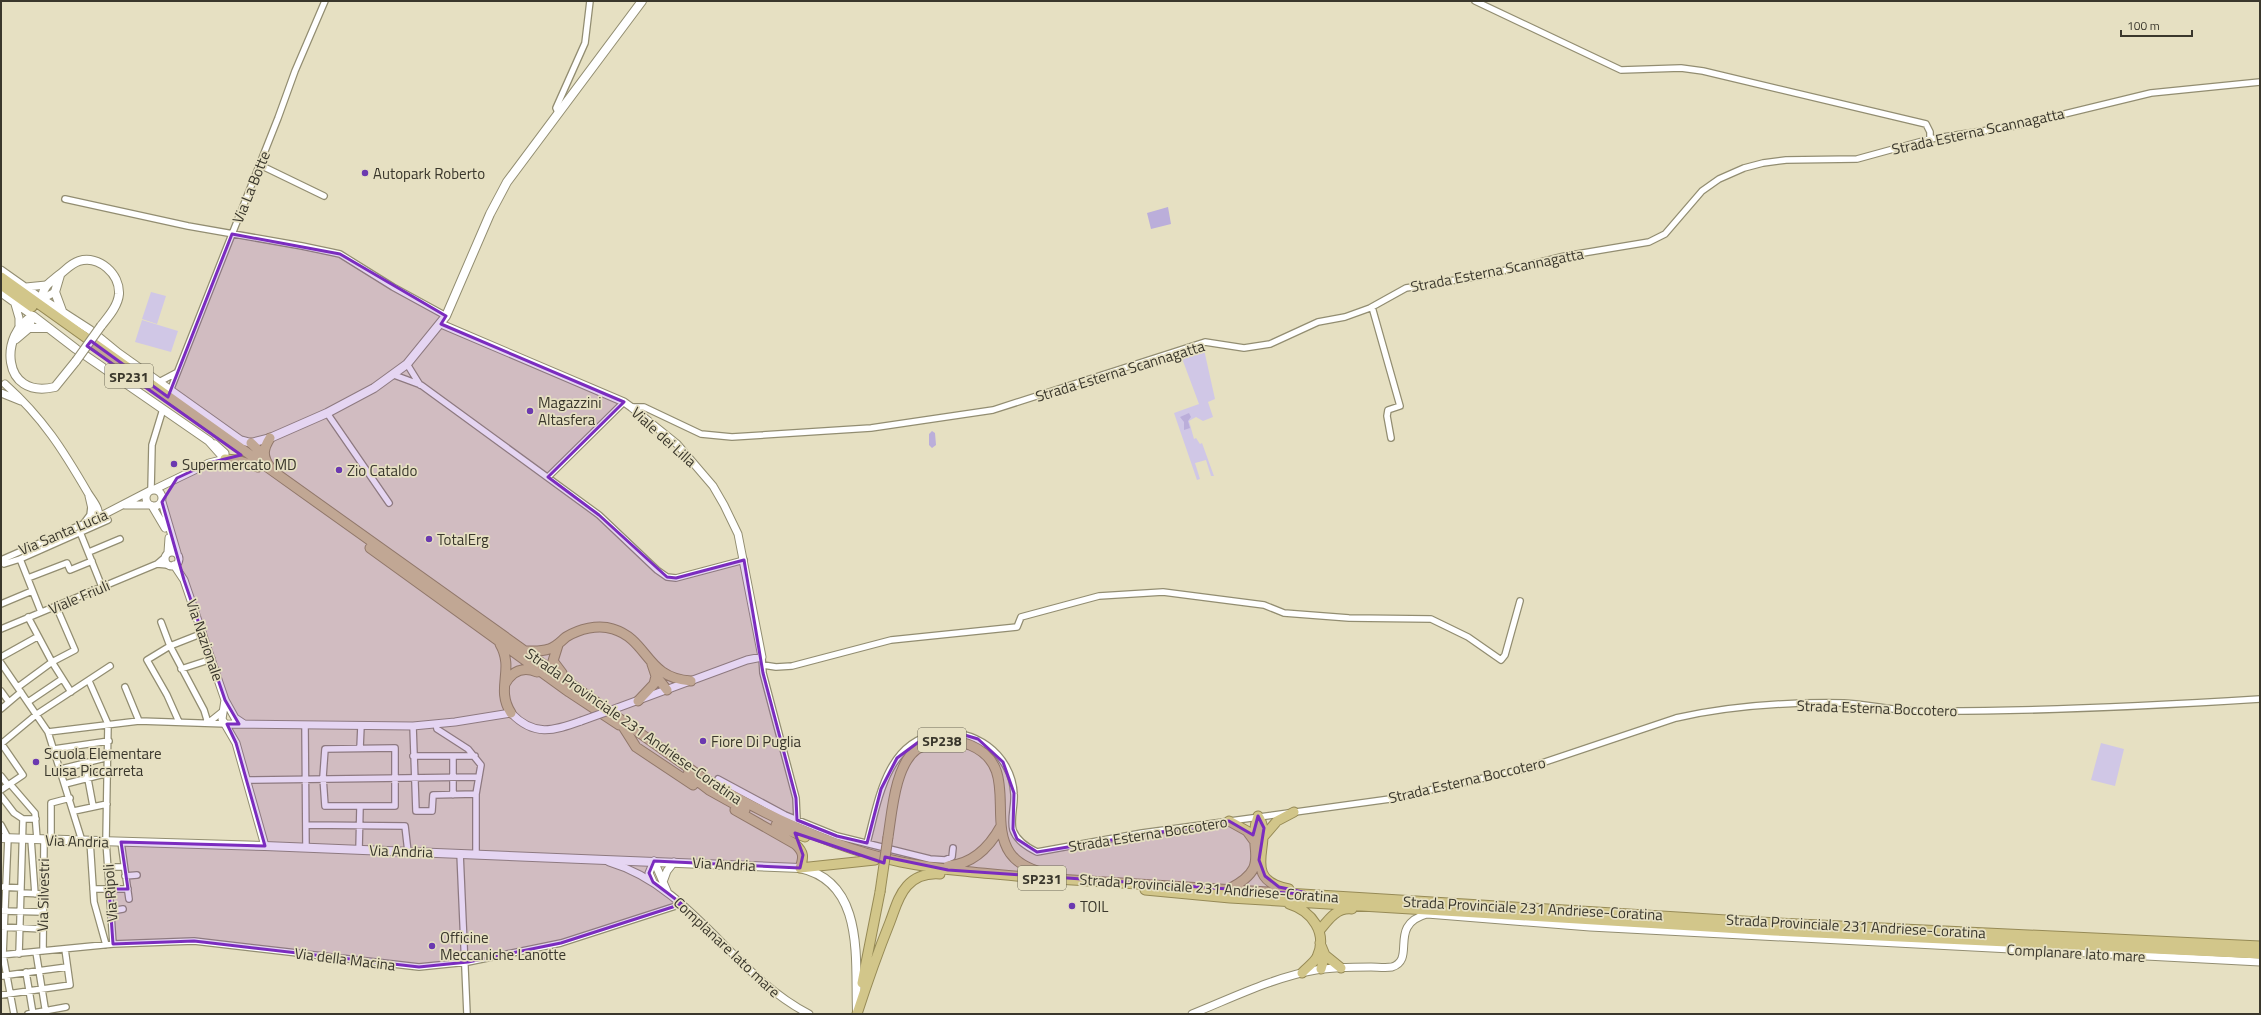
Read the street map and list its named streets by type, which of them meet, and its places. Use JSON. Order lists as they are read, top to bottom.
{
  "streets": {
    "highway": ["SP231", "Strada Provinciale 231 Andriese-Coratina", "SP238"],
    "main road": ["Via Andria"],
    "street": [
      "Strada Esterna Scannagatta",
      "Via La Botte",
      "Viale dei Lilla",
      "Via Santa Lucia",
      "Viale Friuli",
      "Via Nazionale",
      "Strada Esterna Boccotero",
      "Via Ripoli",
      "Via Silvestri",
      "Complanare lato mare",
      "Via della Macina"
    ]
  },
  "crossings": [
    ["Strada Esterna Scannagatta", "Viale dei Lilla"],
    ["Via Santa Lucia", "Via Nazionale"],
    ["Viale Friuli", "Via Nazionale"],
    ["SP238", "Via Andria"],
    ["Via Andria", "Via Ripoli"],
    ["Via Andria", "Via Silvestri"],
    ["Via Andria", "Complanare lato mare"],
    ["Via Ripoli", "Via della Macina"],
    ["Via Silvestri", "Via della Macina"],
    ["Complanare lato mare", "Via della Macina"]
  ],
  "places": [
    "Autopark Roberto",
    "Magazzini Altasfera",
    "Supermercato MD",
    "Zio Cataldo",
    "TotalErg",
    "Fiore Di Puglia",
    "Scuola Elementare Luisa Piccarreta",
    "TOIL",
    "Officine Meccaniche Lanotte"
  ],
  "scale_bar": "100 m"
}
